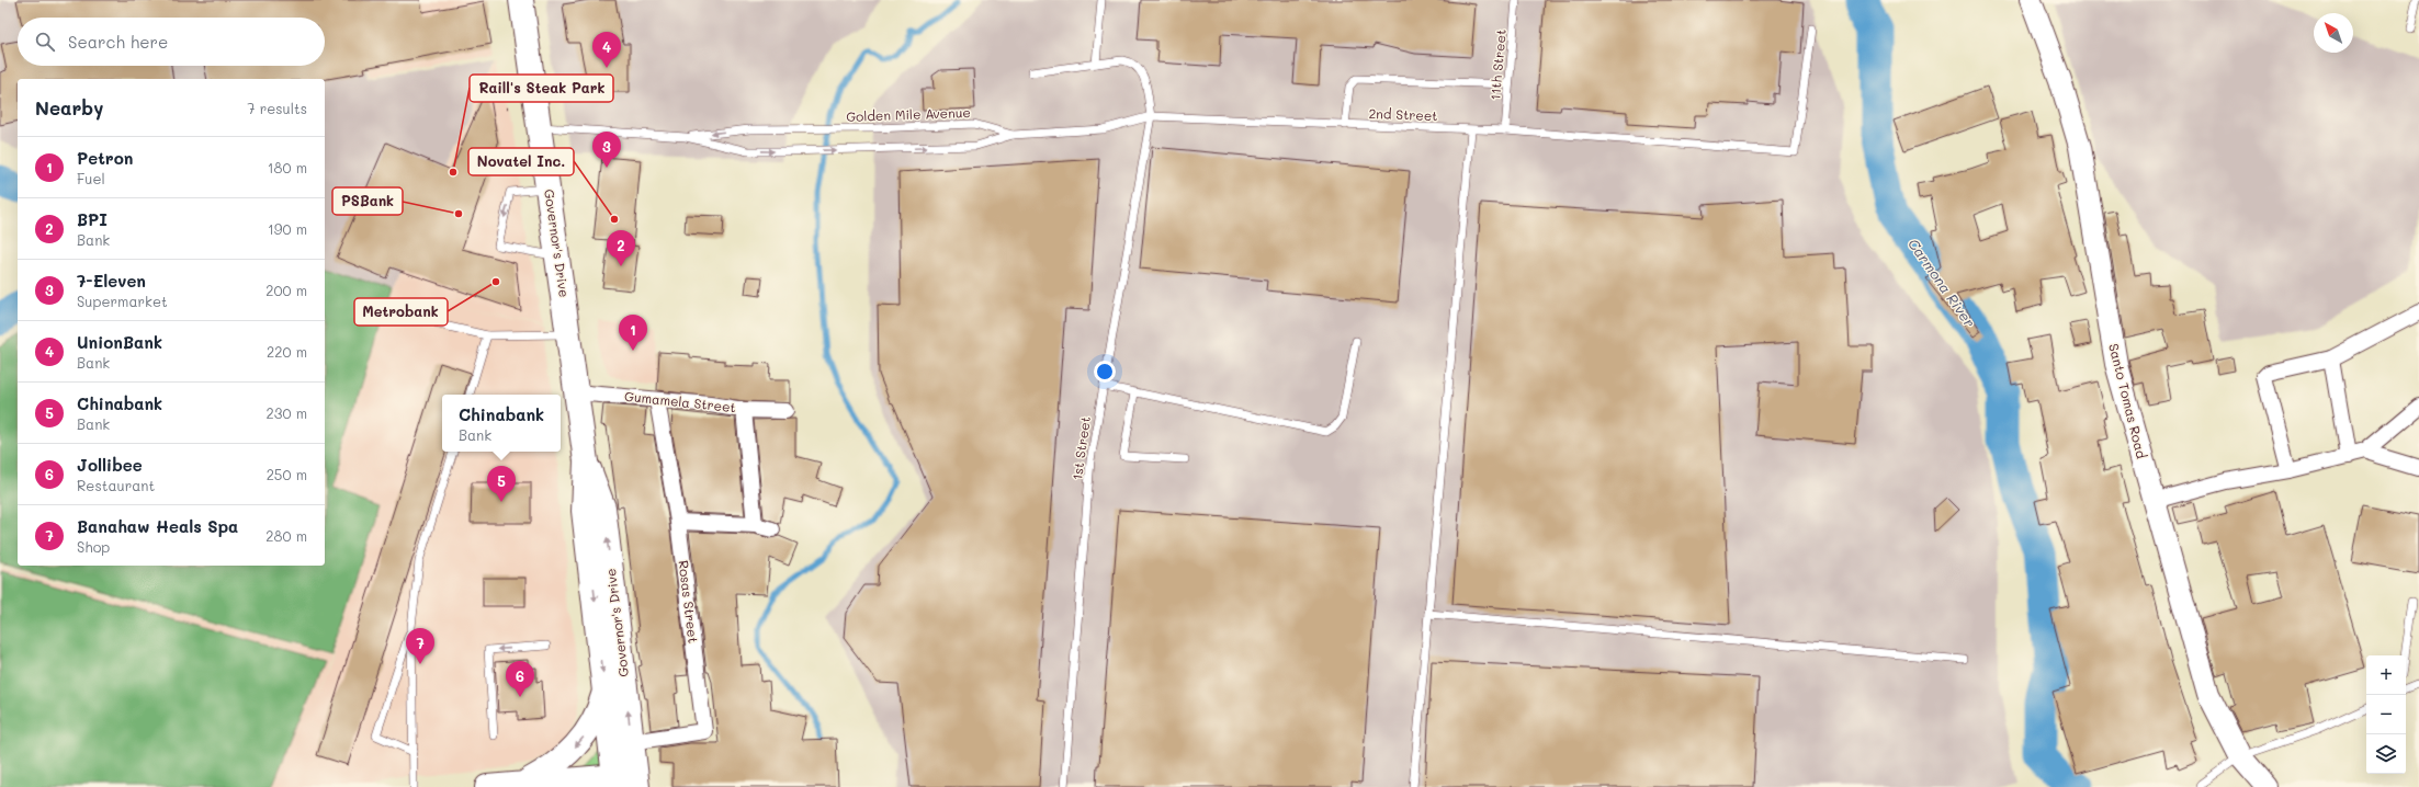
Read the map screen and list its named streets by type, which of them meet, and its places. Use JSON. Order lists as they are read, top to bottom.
{
  "streets": {
    "highway": ["Governor's Drive"],
    "street": ["Santo Tomas Road", "Gumamela Street", "Rosas Street"],
    "lane": [
      "11th Street",
      "Golden Mile Avenue",
      "2nd Street",
      "1st Street"
    ]
  },
  "crossings": [
    ["11th Street", "2nd Street"],
    ["Golden Mile Avenue", "2nd Street"],
    ["Golden Mile Avenue", "Governor's Drive"],
    ["2nd Street", "1st Street"],
    ["Governor's Drive", "Gumamela Street"],
    ["Governor's Drive", "Rosas Street"],
    ["Gumamela Street", "Rosas Street"]
  ],
  "water": ["Carmona River"],
  "places": [
    "Raill's Steak Park",
    "PSBank",
    "Novatel Inc.",
    "Metrobank"
  ],
  "north": "top left",
  "page": {
    "search": "Search here",
    "pins": [
      "4",
      "3",
      "2",
      "1",
      "5",
      "7",
      "6"
    ],
    "heading": ["Nearby", "7 results"],
    "list": [
      {
        "mark": "1",
        "name": "Petron",
        "note": "Fuel",
        "value": "180 m"
      },
      {
        "mark": "2",
        "name": "BPI",
        "note": "Bank",
        "value": "190 m"
      },
      {
        "mark": "3",
        "name": "7-Eleven",
        "note": "Supermarket",
        "value": "200 m"
      },
      {
        "mark": "4",
        "name": "UnionBank",
        "note": "Bank",
        "value": "220 m"
      },
      {
        "mark": "5",
        "name": "Chinabank",
        "note": "Bank",
        "value": "230 m"
      },
      {
        "mark": "6",
        "name": "Jollibee",
        "note": "Restaurant",
        "value": "250 m"
      },
      {
        "mark": "7",
        "name": "Banahaw Heals Spa",
        "note": "Shop",
        "value": "280 m"
      }
    ],
    "popup": ["Chinabank", "Bank"],
    "map_buttons": ["+", "−"]
  }
}
